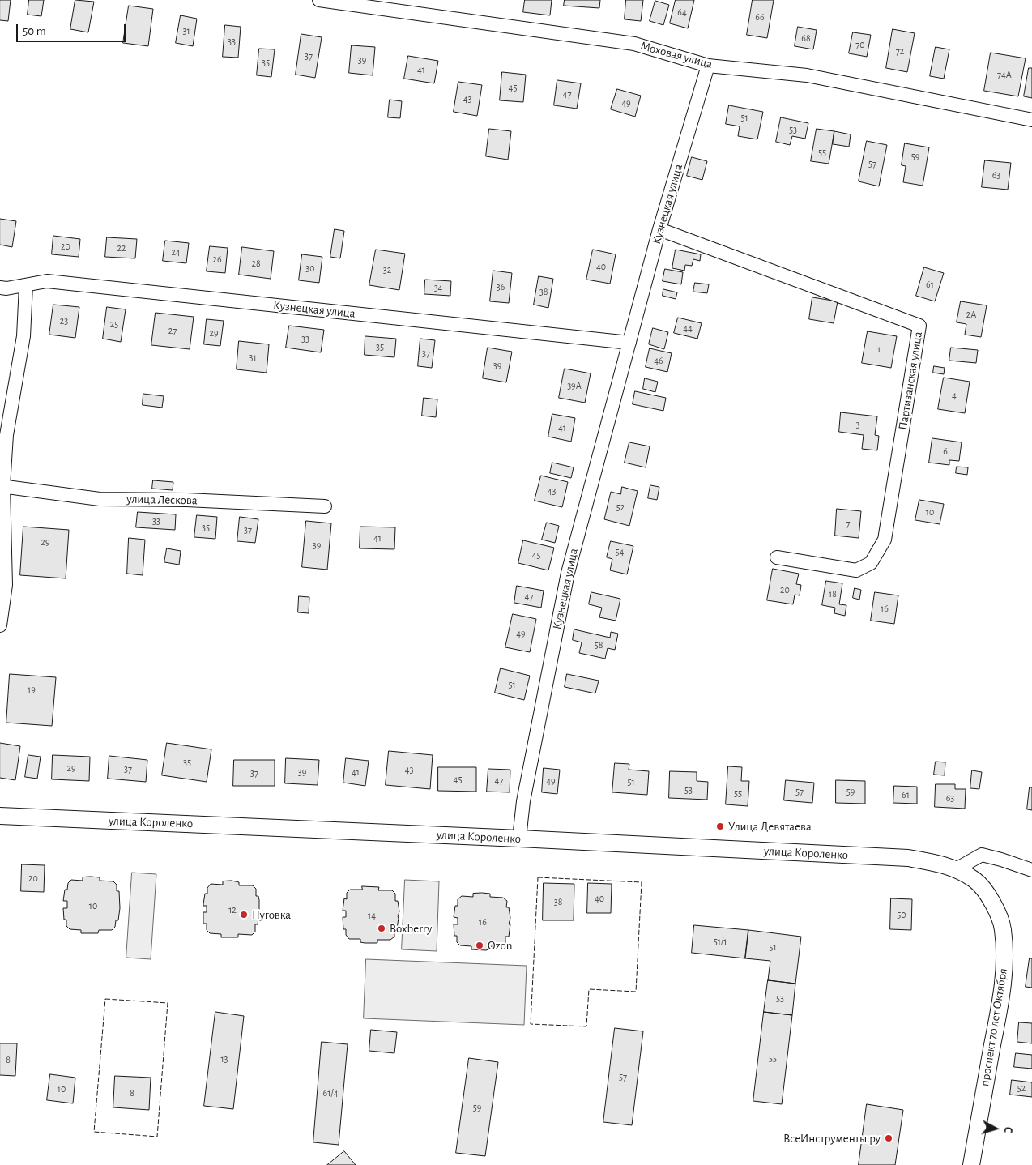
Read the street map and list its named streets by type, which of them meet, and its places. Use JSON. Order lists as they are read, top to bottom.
{
  "streets": {
    "street": [
      "Моховая улица",
      "Кузнецкая улица",
      "Партизанская улица",
      "улица Лескова",
      "улица Короленко",
      "проспект 70 лет Октября"
    ]
  },
  "crossings": [
    ["Моховая улица", "Кузнецкая улица"],
    ["Кузнецкая улица", "Партизанская улица"],
    ["Кузнецкая улица", "улица Короленко"],
    ["улица Короленко", "проспект 70 лет Октября"]
  ],
  "places": [
    "Улица Девятаева",
    "Пуговка",
    "Boxberry",
    "Ozon",
    "ВсеИнструменты.ру"
  ],
  "house_numbers": [
    "64",
    "66",
    "31",
    "68",
    "33",
    "70",
    "72",
    "37",
    "39",
    "35",
    "41",
    "74А",
    "45",
    "47",
    "43",
    "49",
    "51",
    "53",
    "55",
    "59",
    "57",
    "63",
    "20",
    "22",
    "24",
    "26",
    "28",
    "40",
    "30",
    "32",
    "61",
    "36",
    "34",
    "38",
    "2А",
    "23",
    "25",
    "44",
    "27",
    "29",
    "33",
    "35",
    "1",
    "37",
    "31",
    "46",
    "39",
    "39А",
    "4",
    "3",
    "41",
    "6",
    "43",
    "52",
    "10",
    "33",
    "7",
    "35",
    "37",
    "41",
    "29",
    "39",
    "54",
    "45",
    "20",
    "18",
    "47",
    "16",
    "49",
    "58",
    "51",
    "19",
    "35",
    "29",
    "37",
    "43",
    "39",
    "41",
    "37",
    "45",
    "47",
    "49",
    "51",
    "53",
    "57",
    "59",
    "55",
    "61",
    "63",
    "20",
    "40",
    "38",
    "10",
    "12",
    "50",
    "14",
    "16",
    "51/1",
    "51",
    "53",
    "55",
    "13",
    "8",
    "57",
    "52",
    "10",
    "8",
    "61/4",
    "59"
  ],
  "scale_bar": "50 m",
  "north": "right"
}
